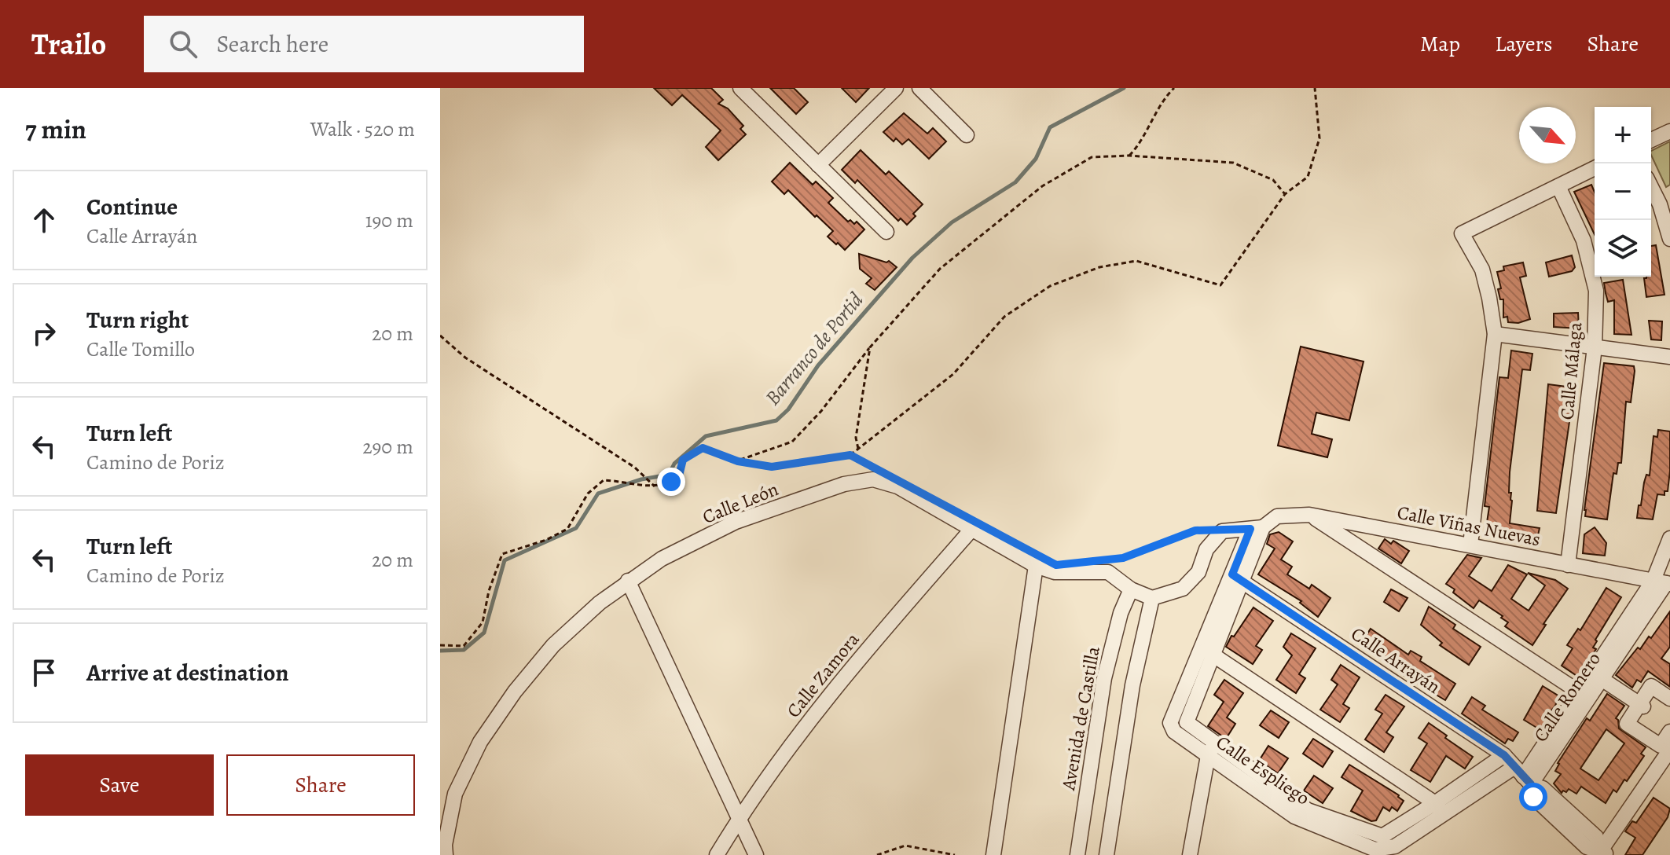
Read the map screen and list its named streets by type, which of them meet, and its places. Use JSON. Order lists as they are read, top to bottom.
{
  "streets": {
    "street": [
      "Calle Málaga",
      "Calle León",
      "Calle Viñas Nuevas",
      "Calle Arrayán",
      "Calle Zamora",
      "Calle Romero",
      "Avenida de Castilla",
      "Calle Espliego"
    ]
  },
  "crossings": [
    ["Calle Málaga", "Calle Viñas Nuevas"],
    ["Calle León", "Calle Zamora"],
    ["Calle León", "Avenida de Castilla"],
    ["Calle Viñas Nuevas", "Calle Romero"],
    ["Calle Arrayán", "Calle Romero"],
    ["Calle Arrayán", "Calle Espliego"],
    ["Calle Romero", "Calle Espliego"]
  ],
  "water": ["Barranco de Portid"],
  "north": "bottom right",
  "page": {
    "header": "Trailo",
    "search": "Search here",
    "nav": ["Map", "Layers", "Share"],
    "heading": ["7 min", "Walk · 520 m"],
    "map_buttons": ["+", "−"],
    "list": [
      ["Continue", "Calle Arrayán", "190 m"],
      ["Turn right", "Calle Tomillo", "20 m"],
      ["Turn left", "Camino de Poriz", "290 m"],
      ["Turn left", "Camino de Poriz", "20 m"],
      "Arrive at destination"
    ],
    "buttons": ["Save", "Share"]
  }
}
